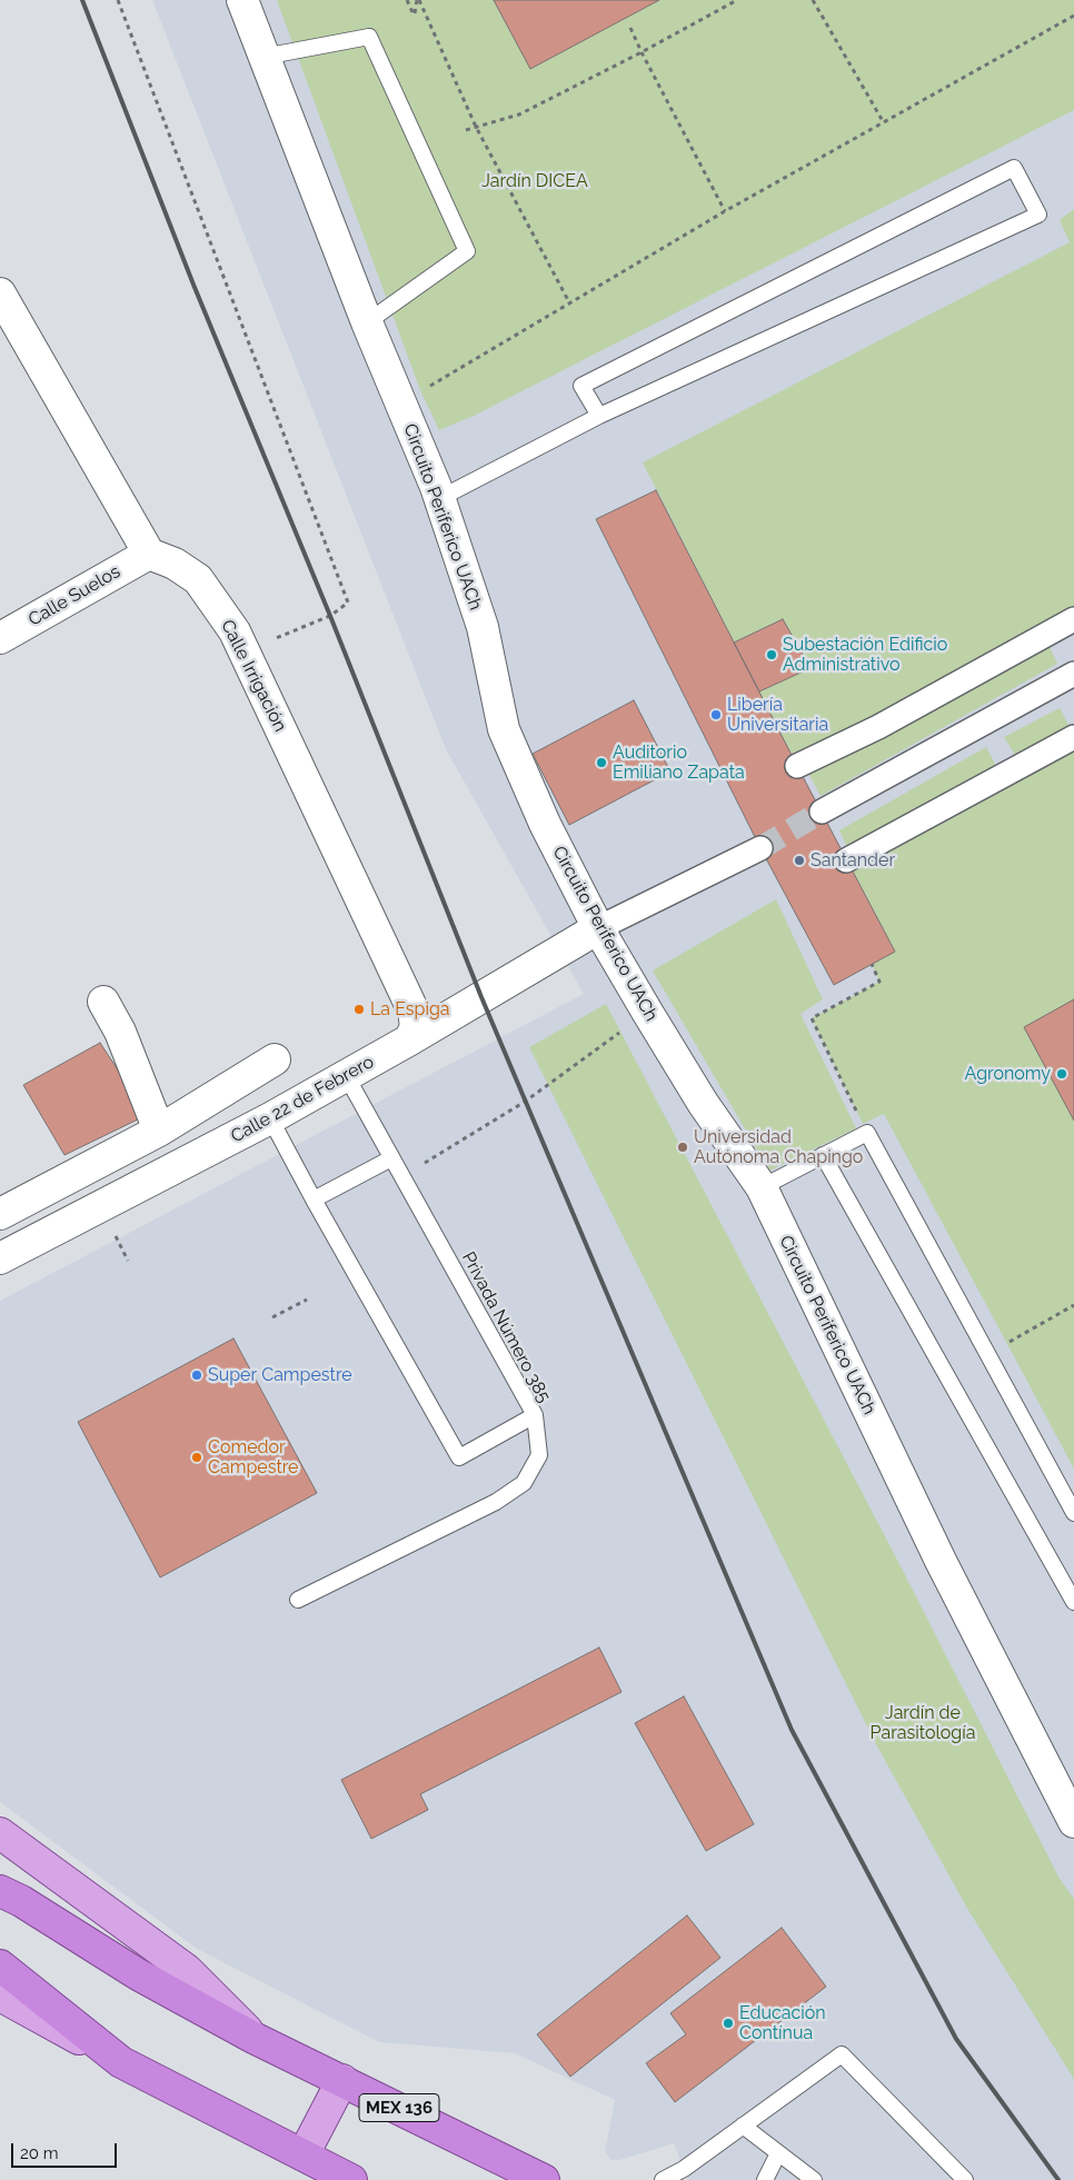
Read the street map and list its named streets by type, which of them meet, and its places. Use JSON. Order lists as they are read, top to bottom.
{
  "streets": {
    "highway": ["MEX 136"],
    "street": [
      "Circuito Periferico UACh",
      "Calle Suelos",
      "Calle Irrigación",
      "Calle 22 de Febrero"
    ],
    "lane": ["Privada Número 385"]
  },
  "crossings": [
    ["Circuito Periferico UACh", "Calle 22 de Febrero"],
    ["Calle Suelos", "Calle Irrigación"],
    ["Calle Irrigación", "Calle 22 de Febrero"],
    ["Calle 22 de Febrero", "Privada Número 385"]
  ],
  "parks": ["Jardín DICEA", "Jardín de Parasitología"],
  "places": [
    "Subestación Edificio Administrativo",
    "Libería Universitaria",
    "Auditorio Emiliano Zapata",
    "Santander",
    "La Espiga",
    "Agronomy",
    "Universidad Autónoma Chapingo",
    "Super Campestre",
    "Comedor Campestre",
    "Educación Contínua"
  ],
  "scale_bar": "20 m"
}
